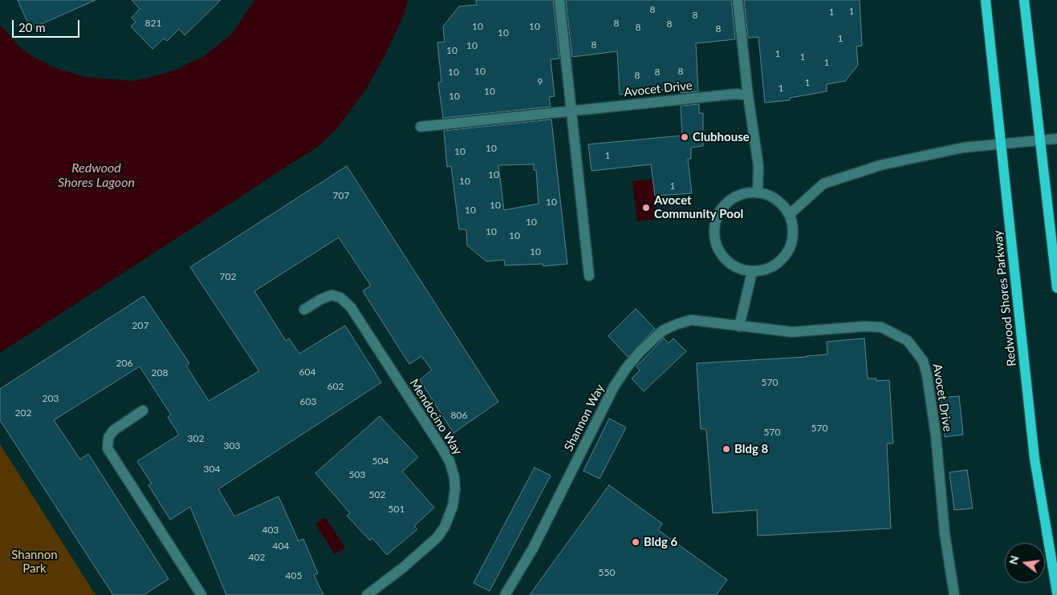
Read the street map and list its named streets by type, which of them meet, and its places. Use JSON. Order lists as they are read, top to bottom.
{
  "streets": {
    "main road": ["Redwood Shores Parkway"],
    "street": ["Avocet Drive", "Mendocino Way", "Shannon Way"]
  },
  "crossings": [
    ["Avocet Drive", "Shannon Way"]
  ],
  "water": ["Redwood Shores Lagoon"],
  "parks": ["Shannon Park"],
  "places": [
    "Clubhouse",
    "Avocet Community Pool",
    "Bldg 8",
    "Bldg 6"
  ],
  "house_numbers": [
    "8",
    "1",
    "1",
    "8",
    "821",
    "8",
    "8",
    "10",
    "10",
    "8",
    "8",
    "10",
    "1",
    "8",
    "10",
    "10",
    "1",
    "1",
    "1",
    "10",
    "8",
    "10",
    "8",
    "8",
    "9",
    "1",
    "1",
    "10",
    "10",
    "10",
    "10",
    "1",
    "10",
    "10",
    "1",
    "707",
    "10",
    "10",
    "10",
    "10",
    "10",
    "10",
    "10",
    "702",
    "207",
    "206",
    "604",
    "208",
    "570",
    "602",
    "203",
    "603",
    "202",
    "806",
    "570",
    "570",
    "302",
    "303",
    "504",
    "304",
    "503",
    "502",
    "501",
    "403",
    "404",
    "402",
    "550",
    "405"
  ],
  "scale_bar": "20 m",
  "north": "left"
}
